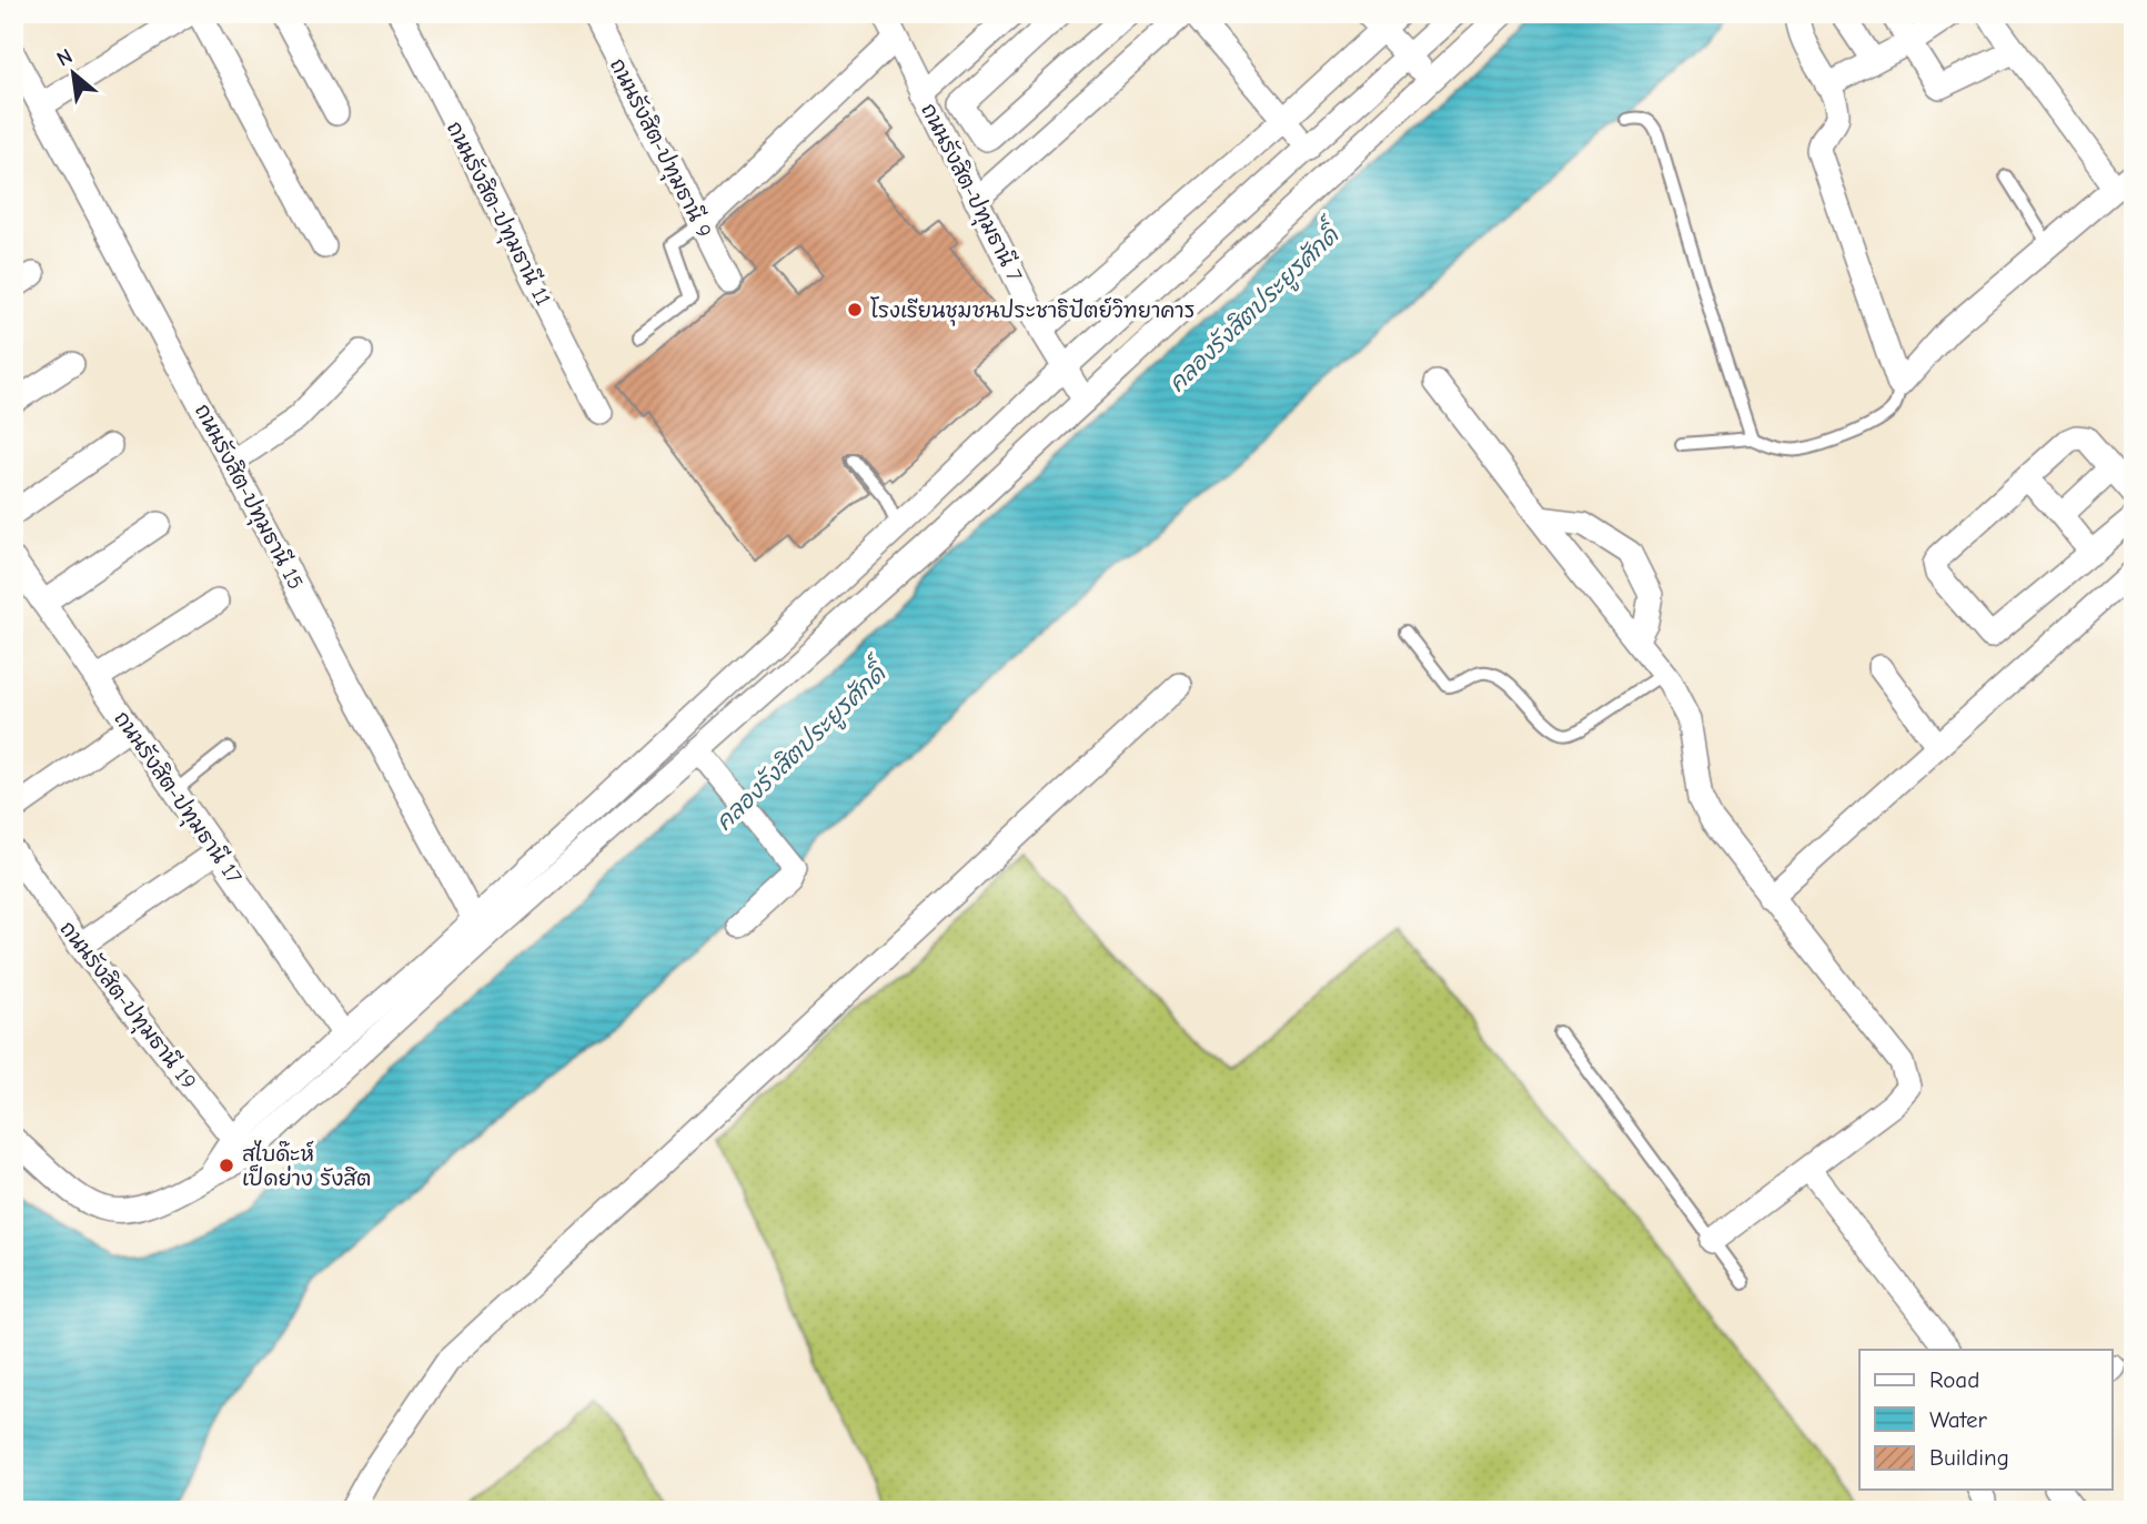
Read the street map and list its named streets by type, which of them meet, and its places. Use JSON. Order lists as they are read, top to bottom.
{
  "streets": {
    "street": [
      "ถนนรังสิต-ปทุมธานี 9",
      "ถนนรังสิต-ปทุมธานี 7",
      "ถนนรังสิต-ปทุมธานี 11",
      "ถนนรังสิต-ปทุมธานี 15",
      "ถนนรังสิต-ปทุมธานี 17",
      "ถนนรังสิต-ปทุมธานี 19"
    ]
  },
  "water": ["คลองรังสิตประยูรศักดิ์"],
  "places": ["โรงเรียนชุมชนประชาธิปัตย์วิทยาคาร", "สุไบด๊ะห์ เป็ดย่าง รังสิต"],
  "legend": ["Road", "Water", "Building"],
  "north": "top left"
}
